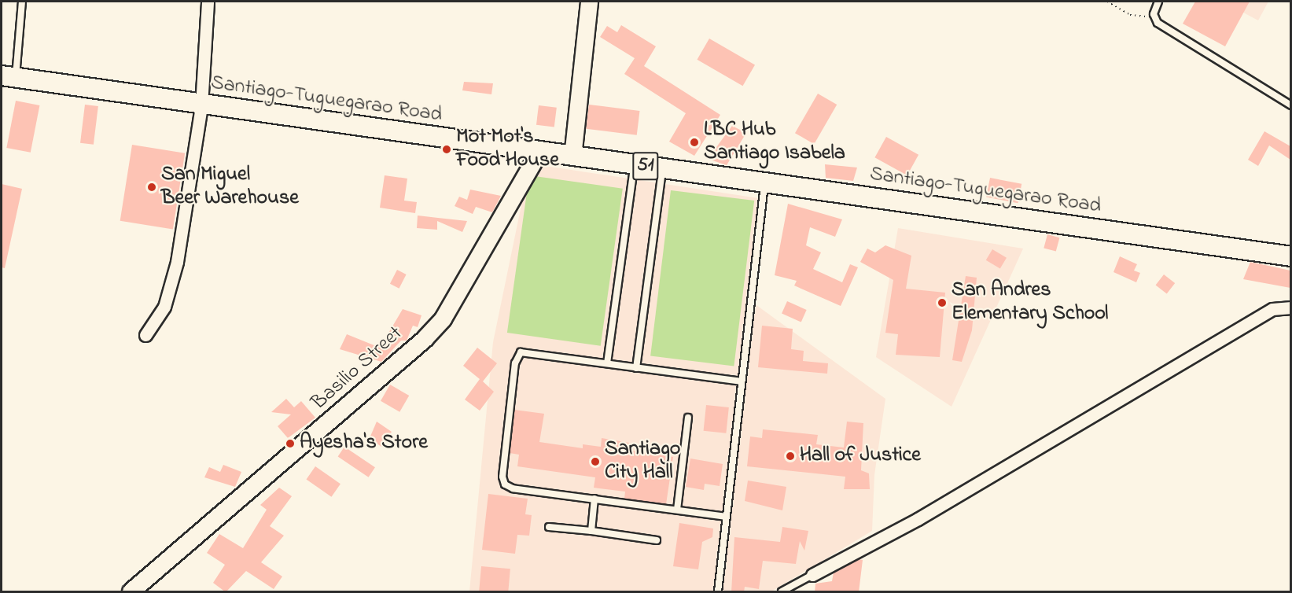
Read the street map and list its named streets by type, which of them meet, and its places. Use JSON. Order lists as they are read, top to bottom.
{
  "streets": {
    "main road": ["Santiago-Tuguegarao Road", "51"],
    "street": ["Basilio Street"]
  },
  "crossings": [
    ["Santiago-Tuguegarao Road", "Basilio Street"]
  ],
  "places": [
    "LBC Hub Santiago Isabela",
    "Mot Mot's Food House",
    "San Miguel Beer Warehouse",
    "San Andres Elementary School",
    "Ayesha's Store",
    "Hall of Justice",
    "Santiago City Hall"
  ]
}
